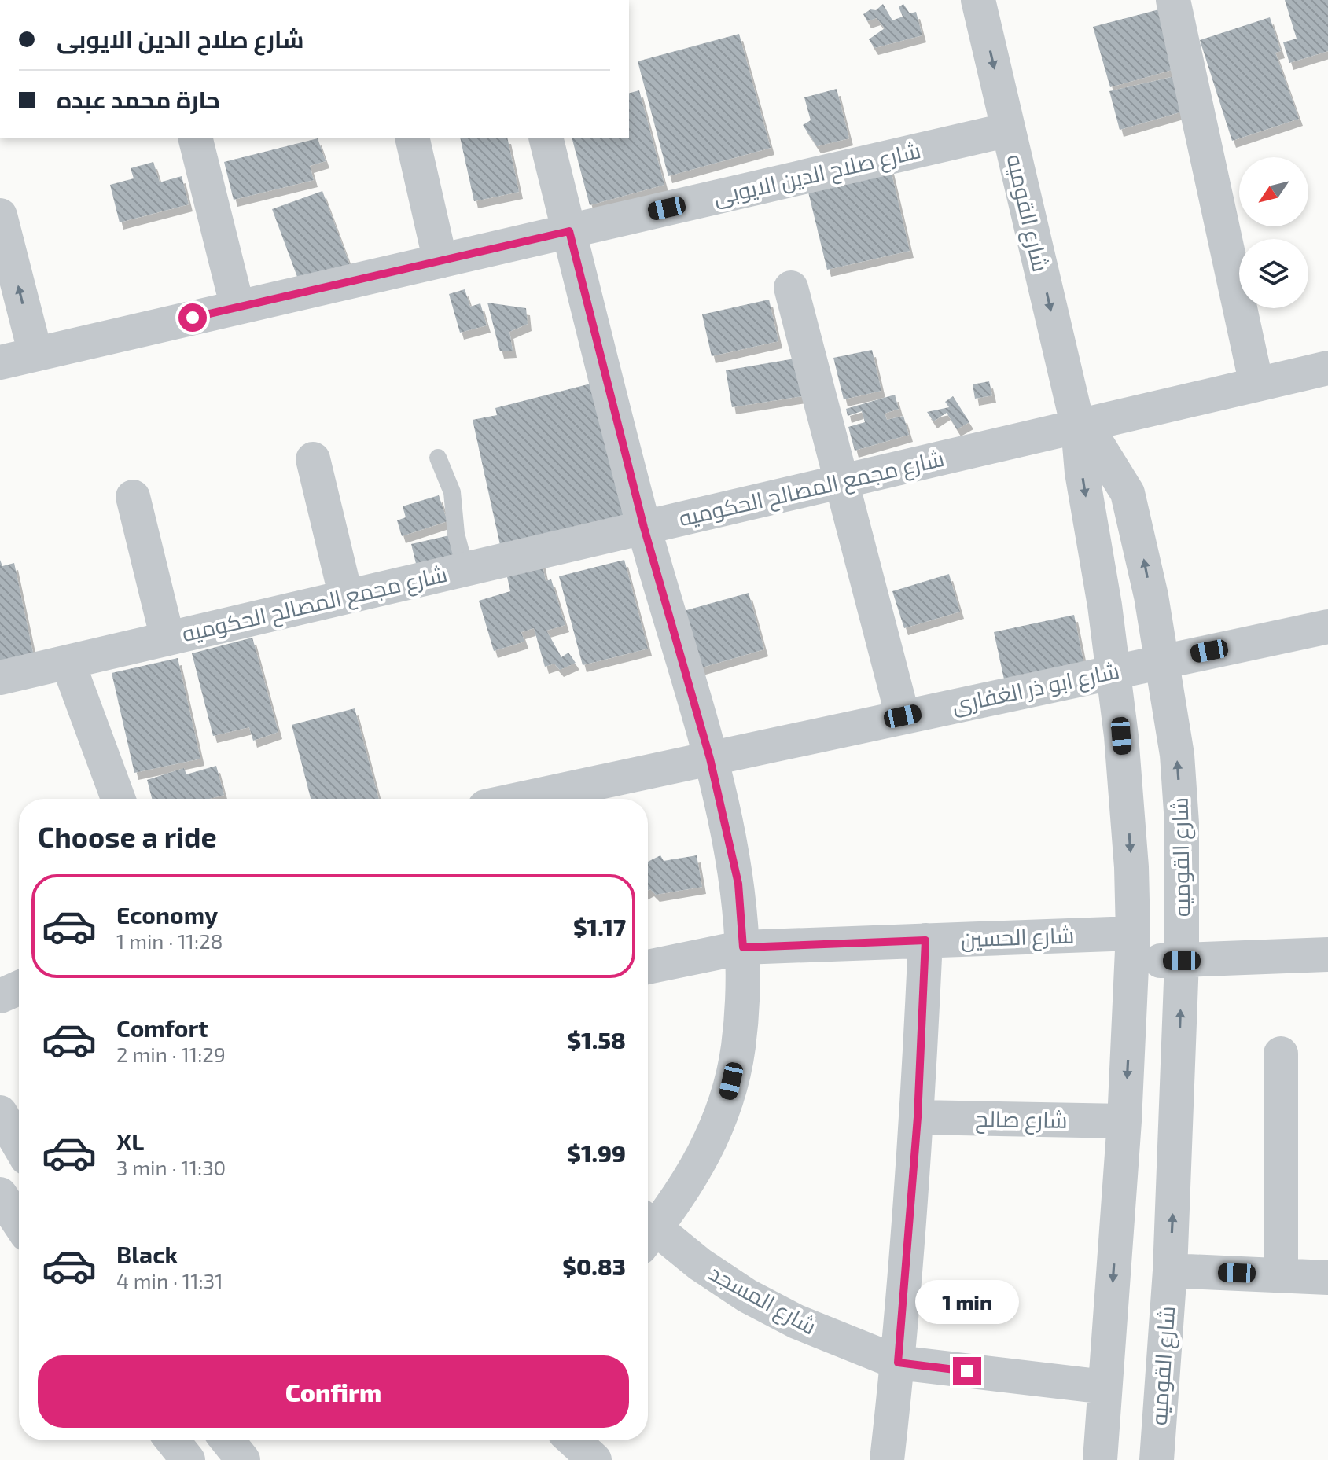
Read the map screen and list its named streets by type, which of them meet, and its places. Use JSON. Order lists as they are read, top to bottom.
{
  "streets": {
    "street": [
      "شارع صلاح الدين الايوبى",
      "شارع القوميه",
      "شارع مجمع المصالح الحكوميه",
      "شارع ابو ذر الغفارى",
      "شارع الحسين",
      "شارع صالح",
      "شارع المسجد"
    ]
  },
  "crossings": [
    ["شارع صلاح الدين الايوبى", "شارع القوميه"],
    ["شارع القوميه", "شارع مجمع المصالح الحكوميه"],
    ["شارع القوميه", "شارع ابو ذر الغفارى"],
    ["شارع القوميه", "شارع الحسين"],
    ["شارع القوميه", "شارع صالح"],
    ["شارع القوميه", "شارع المسجد"]
  ],
  "north": "bottom left",
  "page": {
    "banner": ["شارع صلاح الدين الايوبى", "حارة محمد عبده"],
    "heading": "Choose a ride",
    "list": [
      {
        "name": "Economy",
        "note": "1 min · 11:28",
        "value": "$1.17"
      },
      {
        "name": "Comfort",
        "note": "2 min · 11:29",
        "value": "$1.58"
      },
      {
        "name": "XL",
        "note": "3 min · 11:30",
        "value": "$1.99"
      },
      {
        "name": "Black",
        "note": "4 min · 11:31",
        "value": "$0.83"
      }
    ],
    "bubble": "1 min",
    "buttons": "Confirm"
  }
}
